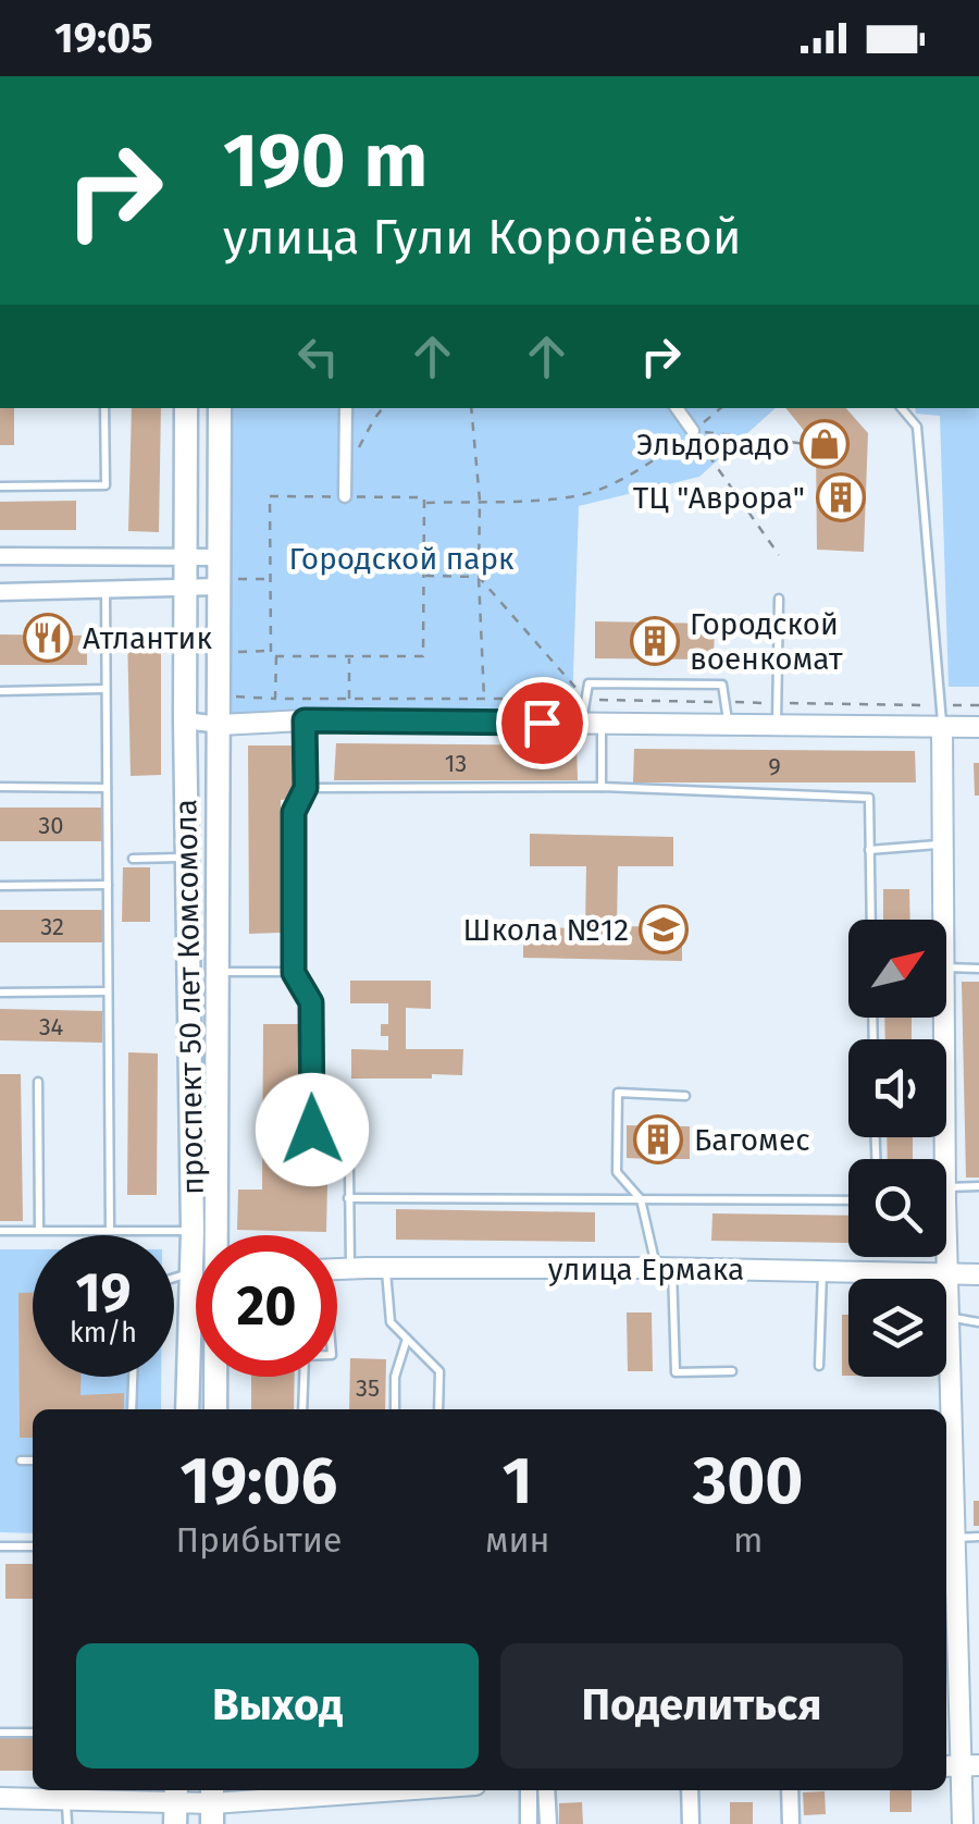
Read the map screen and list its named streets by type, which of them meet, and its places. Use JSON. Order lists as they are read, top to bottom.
{
  "streets": {
    "main road": ["проспект 50 лет Комсомола"],
    "street": ["улица Ермака"]
  },
  "parks": ["Городской парк"],
  "places": {
    "shop": ["Эльдорадо"],
    "building": ["ТЦ \"Аврора\"", "Городской военкомат", "Багомес"],
    "restaurant": ["Атлантик"],
    "school or university": ["Школа №12"]
  },
  "house_numbers": [
    "13",
    "9",
    "30",
    "32",
    "34",
    "35"
  ],
  "north": "top right",
  "page": {
    "status": "19:05",
    "turn": ["190 m", "улица Гули Королёвой"],
    "speed": "19 km/h",
    "limit": "20",
    "eta": [
      "19:06",
      "Прибытие",
      "1",
      "мин",
      "300",
      "m"
    ],
    "buttons": ["Выход", "Поделиться"]
  }
}
